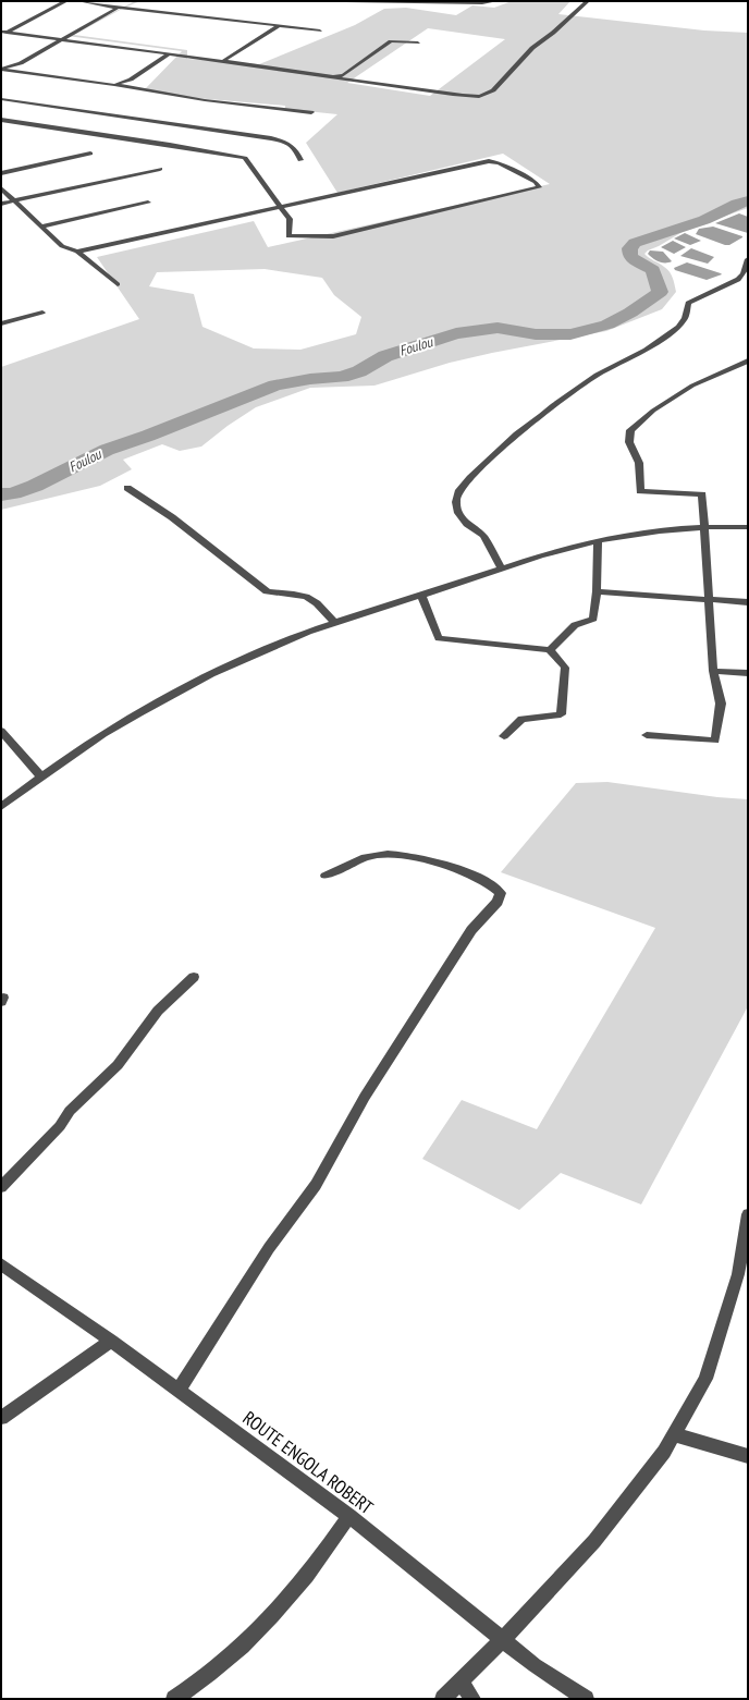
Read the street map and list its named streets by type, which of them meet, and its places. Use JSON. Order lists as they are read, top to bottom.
{
  "streets": {
    "street": ["ROUTE ENGOLA ROBERT"]
  },
  "water": ["Foulou"]
}
